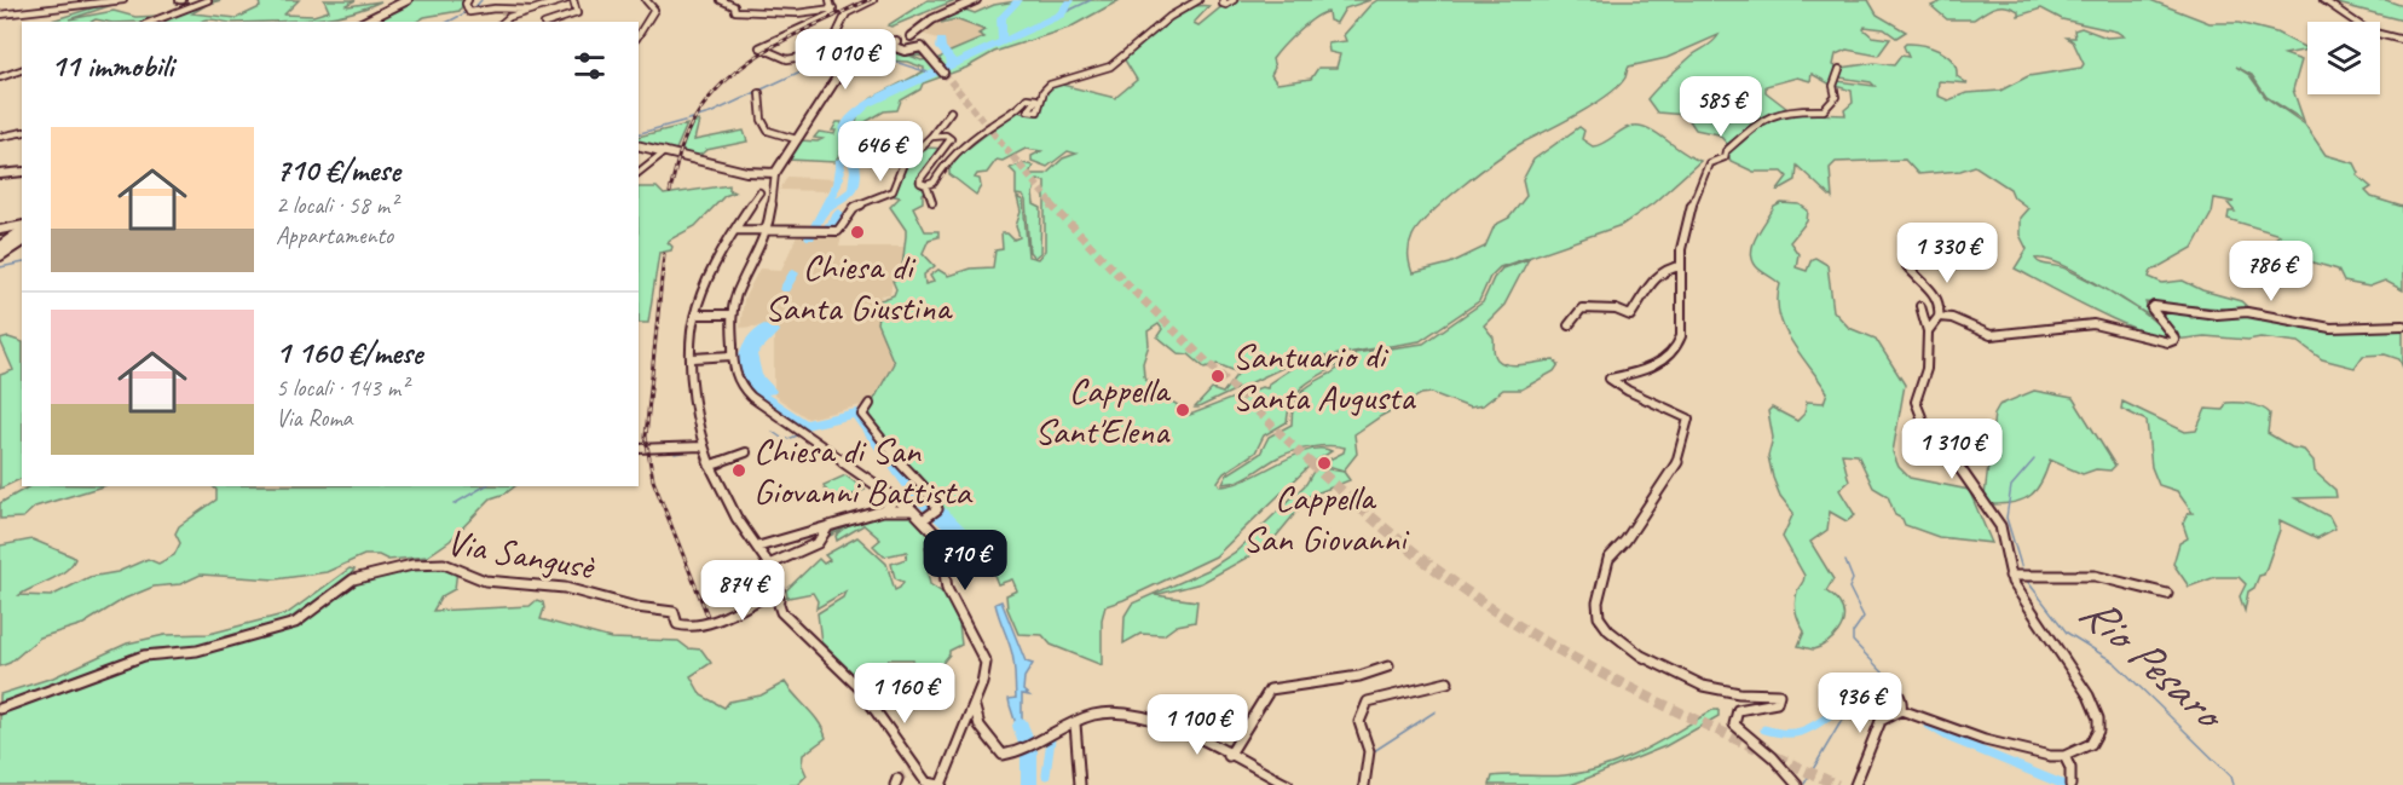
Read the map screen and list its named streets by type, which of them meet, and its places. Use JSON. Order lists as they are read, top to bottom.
{
  "streets": {
    "street": ["Via Sangusè"]
  },
  "water": ["Rio Pesaro"],
  "places": [
    "Chiesa di Santa Giustina",
    "Santuario di Santa Augusta",
    "Cappella Sant'Elena",
    "Cappella San Giovanni",
    "Chiesa di San Giovanni Battista"
  ],
  "page": {
    "heading": "11 immobili",
    "price": [
      "1 010 €",
      "585 €",
      "646 €",
      "1 330 €",
      "786 €",
      "1 310 €",
      "710 €",
      "874 €",
      "1 160 €",
      "936 €",
      "1 100 €"
    ],
    "list": [
      {
        "name": "710 €/mese",
        "note": "2 locali · 58 m² · Appartamento"
      },
      {
        "name": "1 160 €/mese",
        "note": "5 locali · 143 m² · Via Roma"
      }
    ]
  }
}
